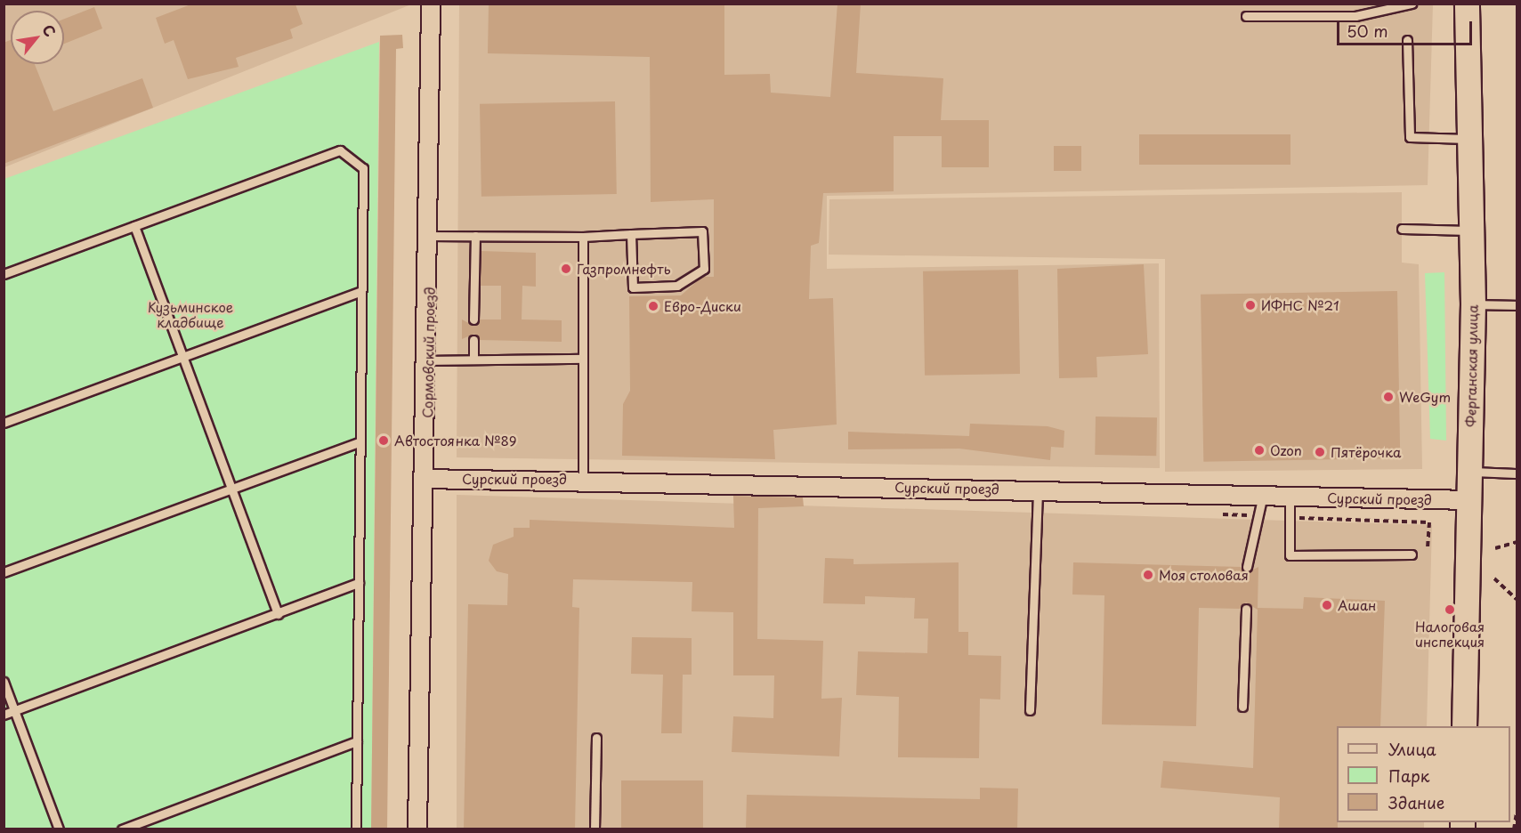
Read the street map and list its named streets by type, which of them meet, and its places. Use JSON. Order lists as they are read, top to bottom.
{
  "streets": {
    "street": ["Сормовский проезд", "Ферганская улица", "Сурский проезд"]
  },
  "crossings": [
    ["Сормовский проезд", "Сурский проезд"],
    ["Ферганская улица", "Сурский проезд"]
  ],
  "parks": ["Кузьминское кладбище"],
  "places": [
    "Газпромнефть",
    "ИФНС №21",
    "Евро-Диски",
    "WeGym",
    "Автостоянка №89",
    "Ozon",
    "Пятёрочка",
    "Моя столовая",
    "Ашан",
    "Налоговая инспекция"
  ],
  "legend": ["Улица", "Парк", "Здание"],
  "scale_bar": "50 m",
  "north": "top right"
}
